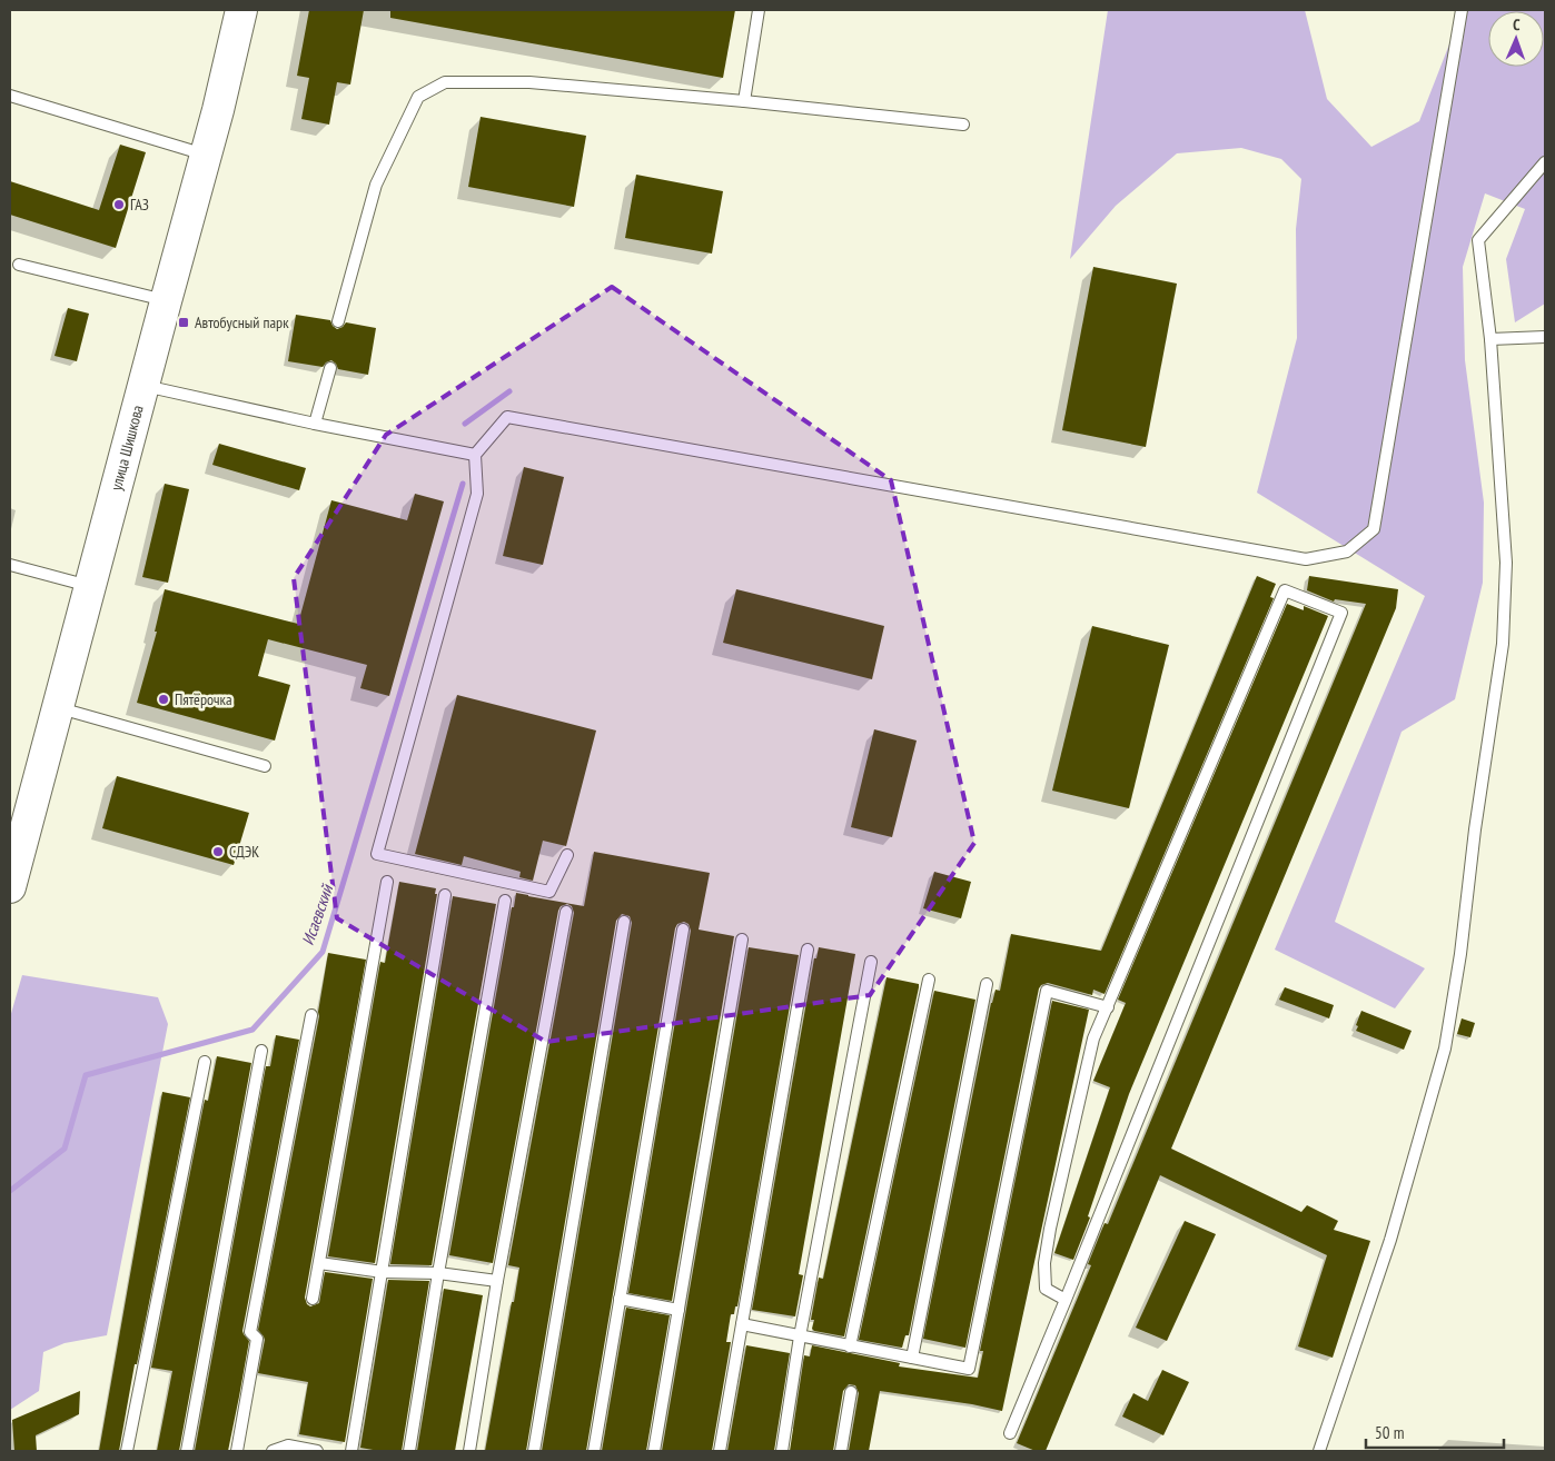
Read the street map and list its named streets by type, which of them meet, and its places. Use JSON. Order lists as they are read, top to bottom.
{
  "streets": {
    "main road": ["улица Шишкова"]
  },
  "water": ["Исаевский"],
  "places": {
    "other": ["ГАЗ", "Пятёрочка", "СДЭК"],
    "transit": ["Автобусный парк"]
  },
  "scale_bar": "50 m",
  "north": "top"
}
